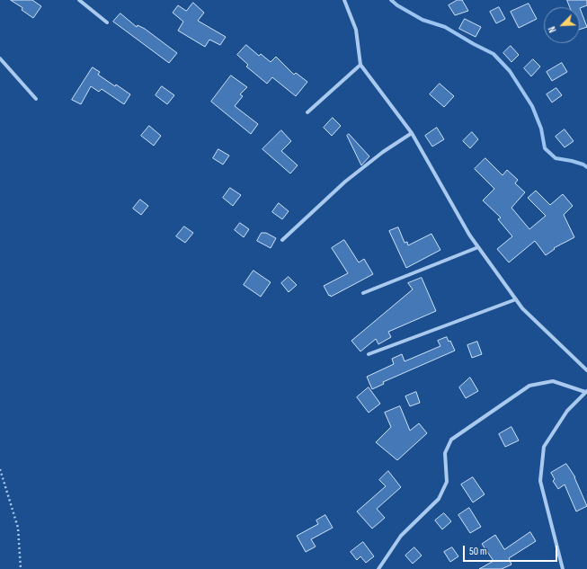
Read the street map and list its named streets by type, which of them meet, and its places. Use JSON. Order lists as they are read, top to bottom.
{
  "scale_bar": "50 m",
  "north": "bottom left"
}
